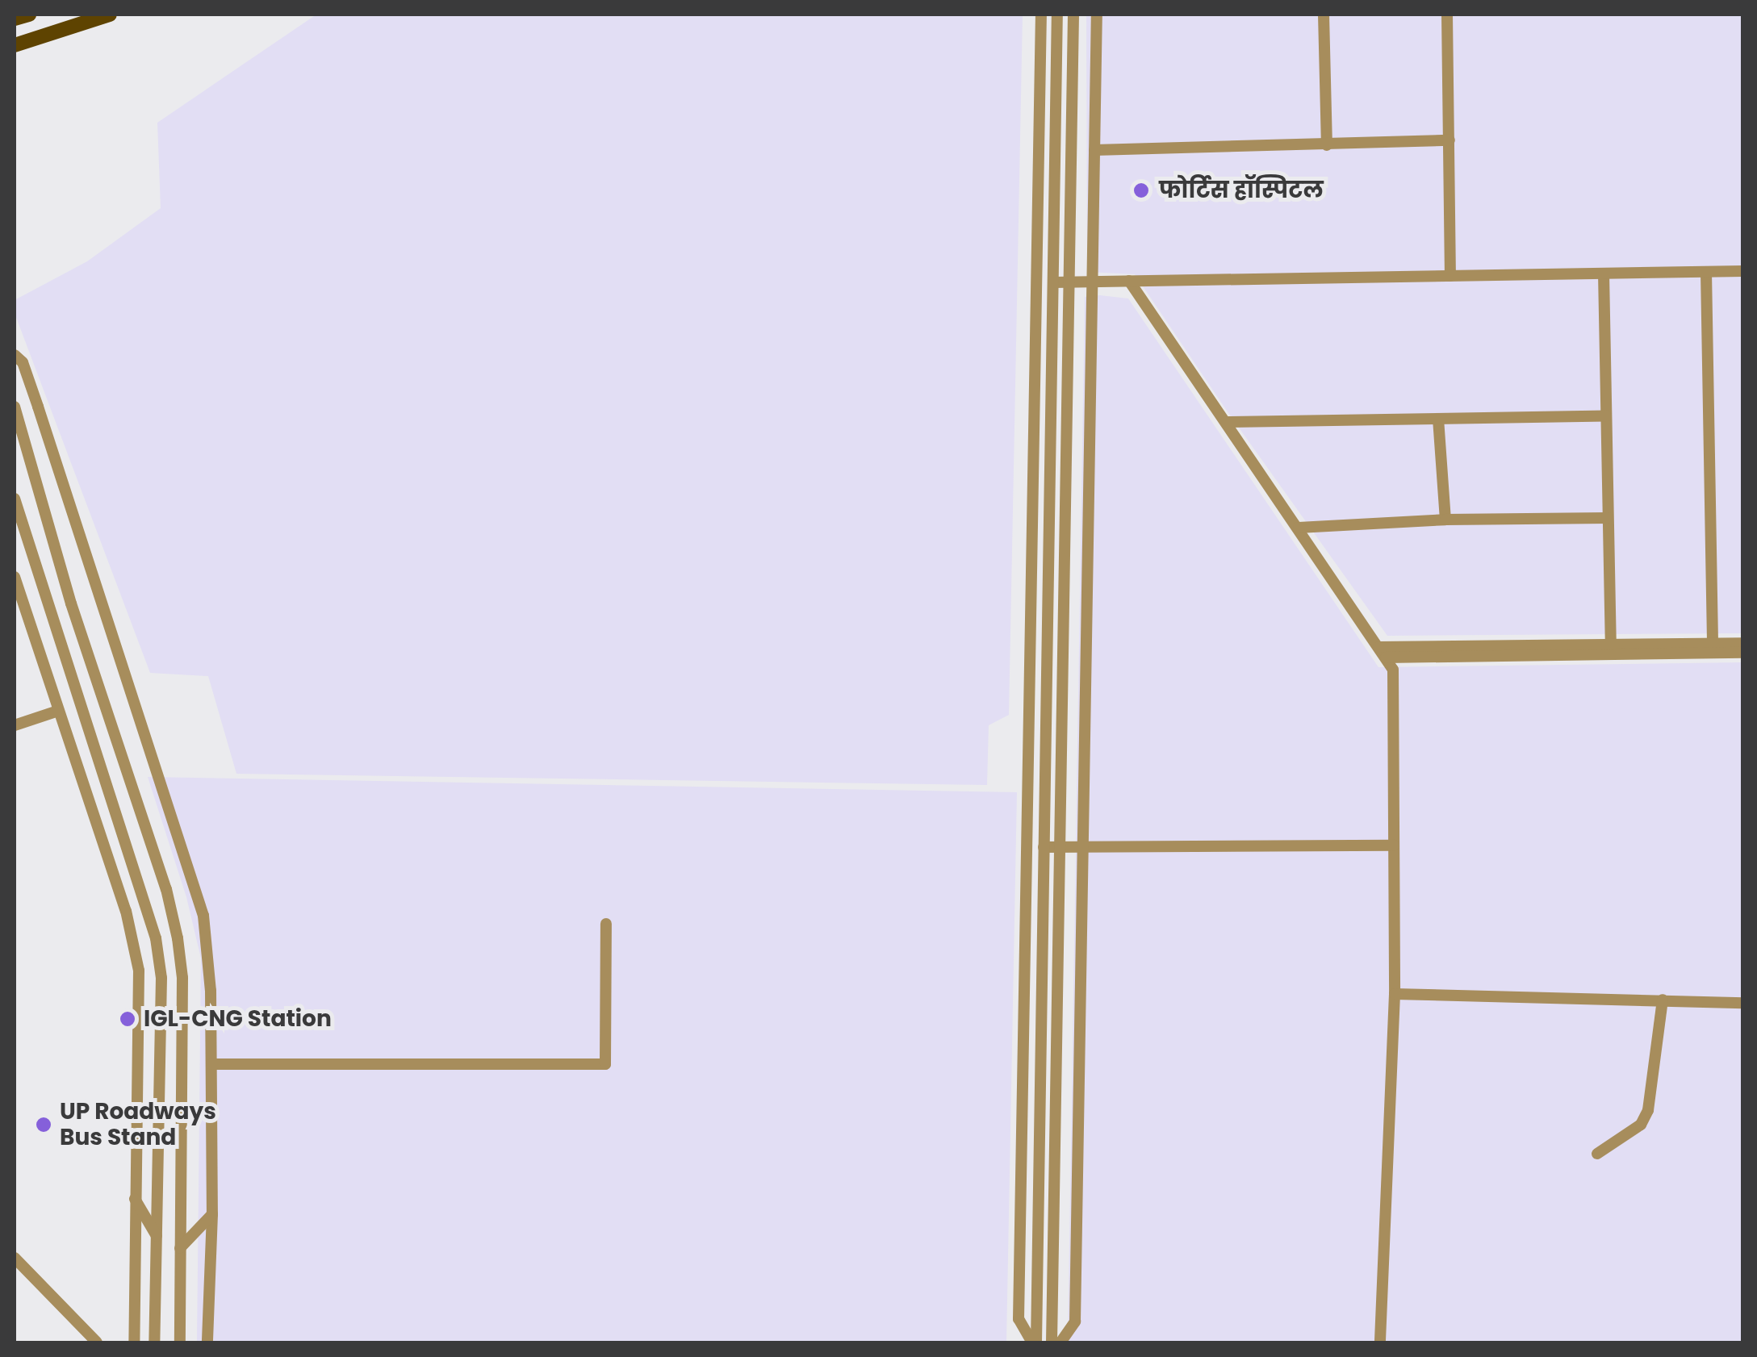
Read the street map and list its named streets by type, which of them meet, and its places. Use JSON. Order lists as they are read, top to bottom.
{
  "places": ["फोर्टिस हॉस्पिटल", "IGL-CNG Station", "UP Roadways Bus Stand"]
}
